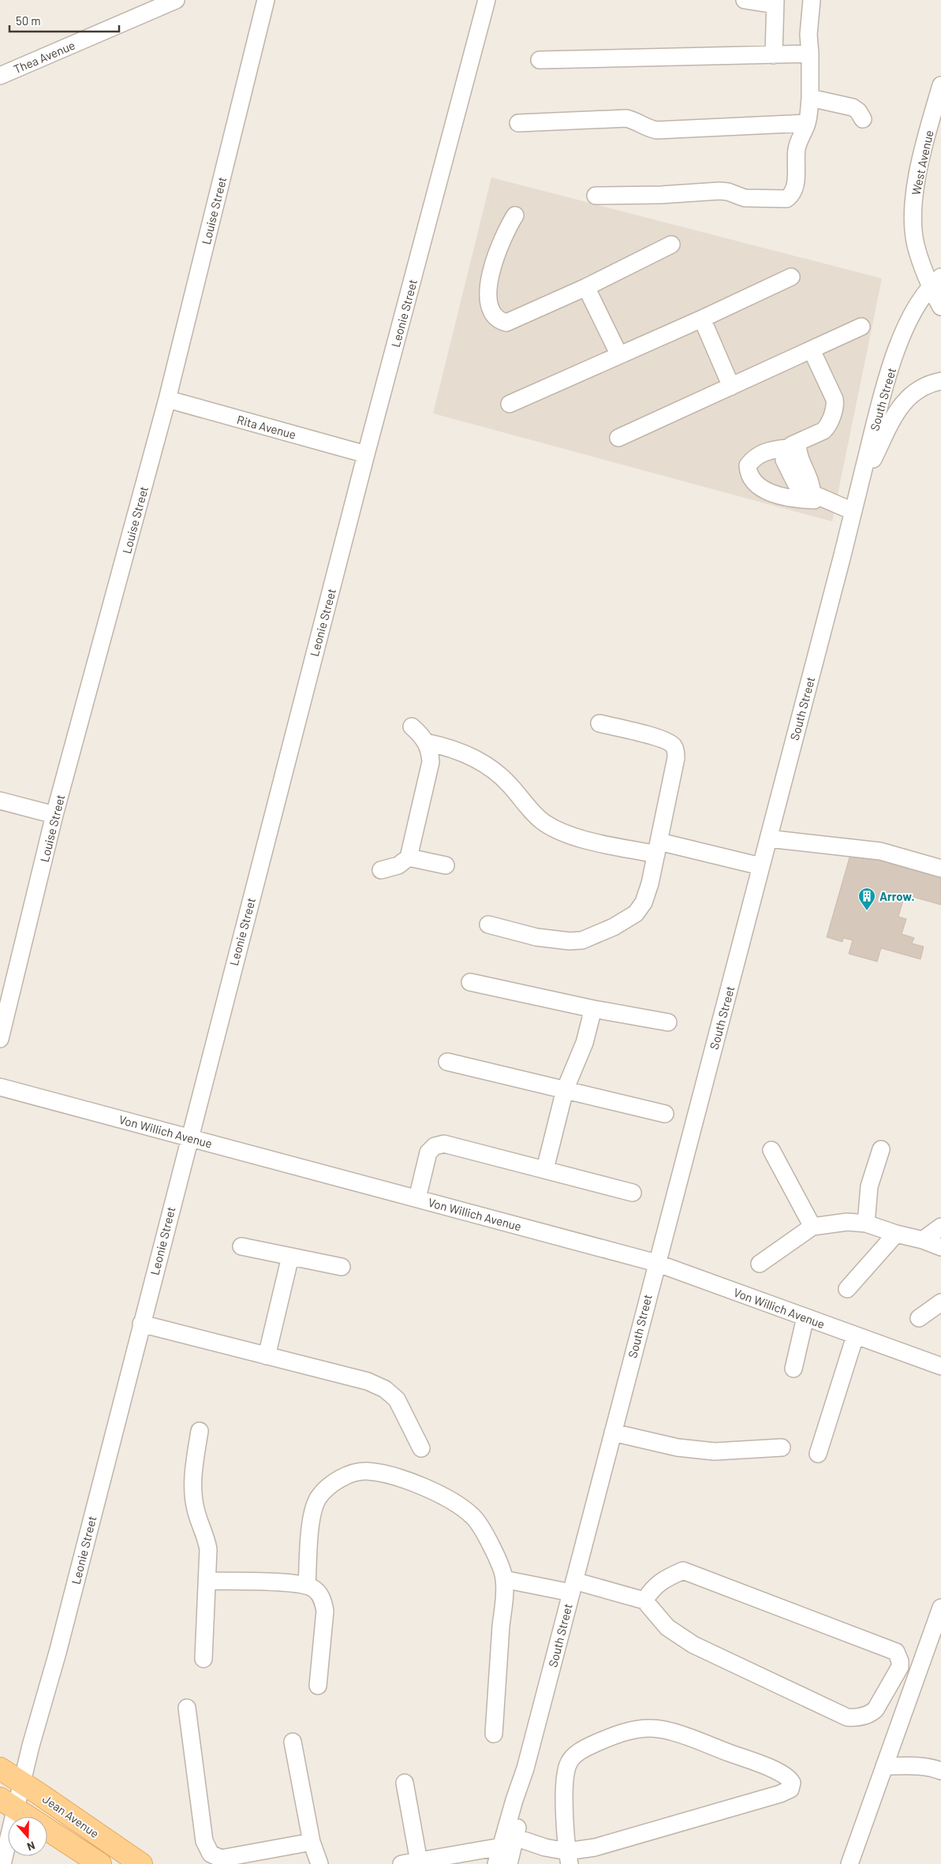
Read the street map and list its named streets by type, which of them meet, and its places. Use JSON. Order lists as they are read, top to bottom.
{
  "streets": {
    "main road": ["Jean Avenue"],
    "street": [
      "Thea Avenue",
      "West Avenue",
      "Louise Street",
      "Leonie Street",
      "South Street",
      "Rita Avenue",
      "Von Willich Avenue"
    ]
  },
  "crossings": [
    ["West Avenue", "South Street"],
    ["Louise Street", "Rita Avenue"],
    ["Leonie Street", "Rita Avenue"],
    ["Leonie Street", "Von Willich Avenue"],
    ["Leonie Street", "Jean Avenue"],
    ["South Street", "Von Willich Avenue"]
  ],
  "places": {
    "building": ["Arrow."]
  },
  "scale_bar": "50 m",
  "north": "bottom"
}
